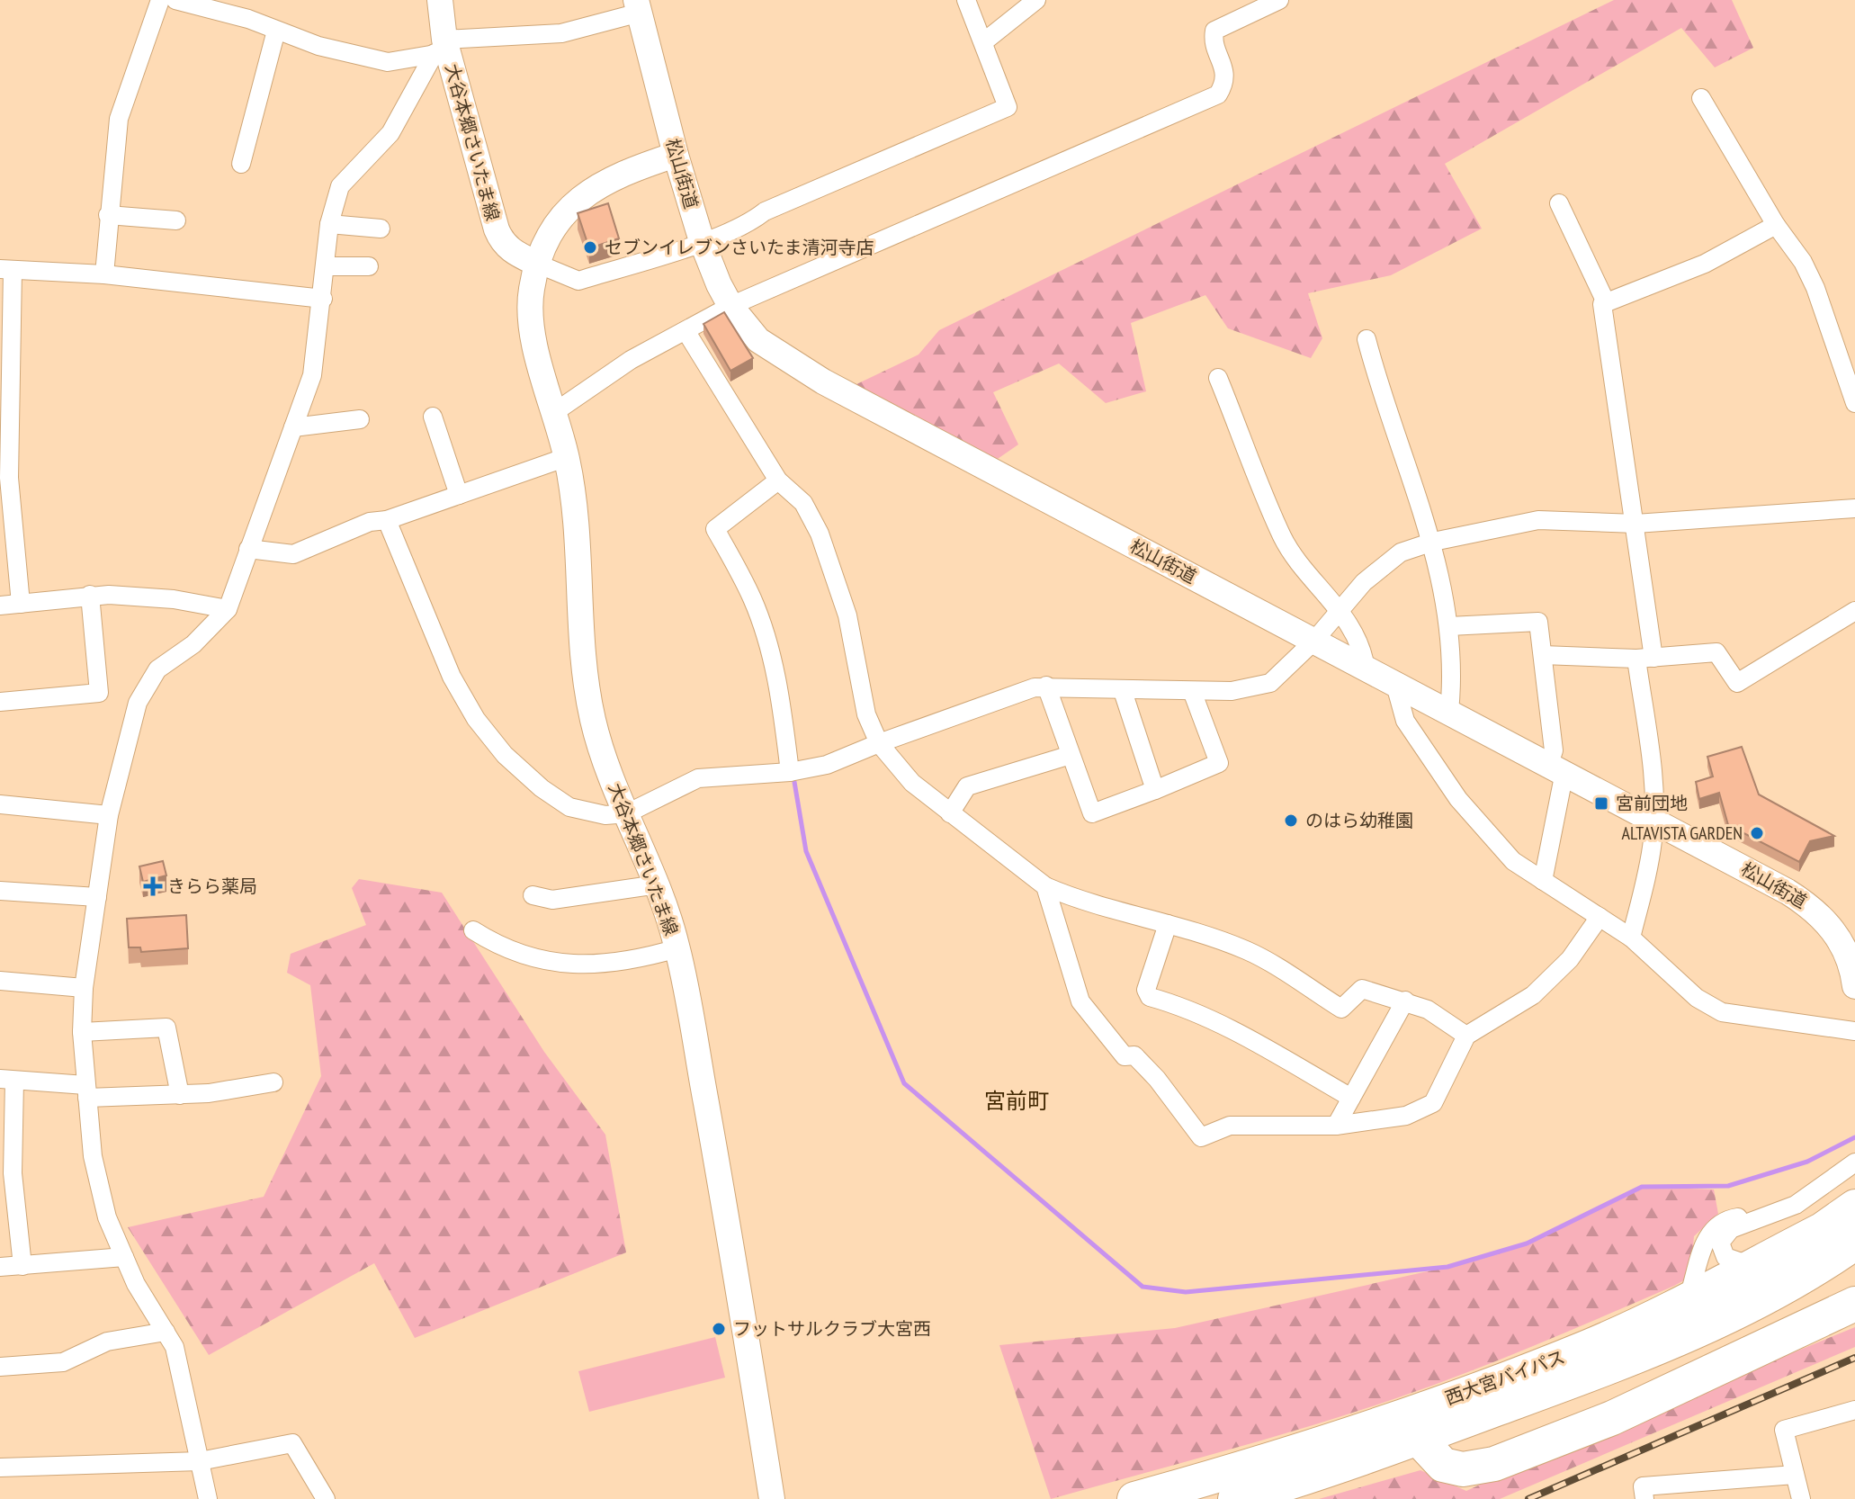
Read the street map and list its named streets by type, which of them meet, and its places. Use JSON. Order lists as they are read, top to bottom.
{
  "streets": {
    "highway": ["西大宮バイパス"],
    "main road": ["大谷本郷さいたま線", "松山街道"]
  },
  "crossings": [
    ["大谷本郷さいたま線", "松山街道"]
  ],
  "districts": ["宮前町"],
  "places": {
    "other": [
      "セブンイレブンさいたま清河寺店",
      "のはら幼稚園",
      "ALTAVISTA GARDEN",
      "フットサルクラブ大宮西"
    ],
    "transit": ["宮前団地"],
    "health": ["きらら薬局"]
  }
}
